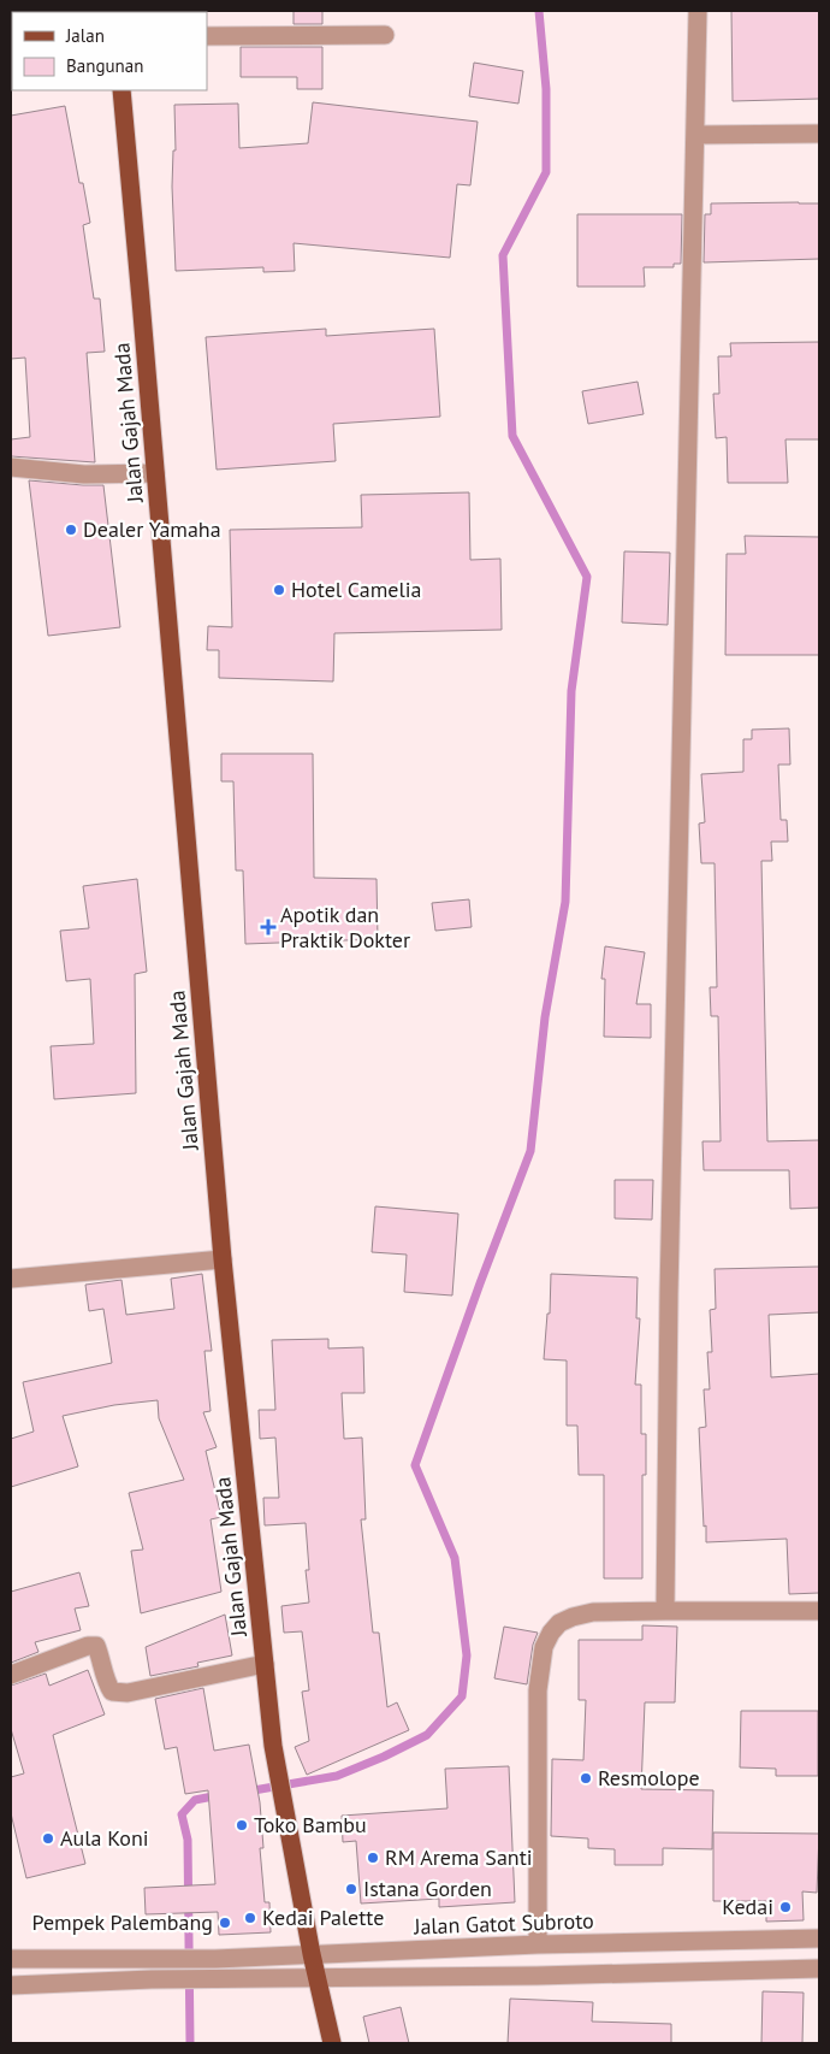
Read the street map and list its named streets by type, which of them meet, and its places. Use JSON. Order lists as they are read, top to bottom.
{
  "streets": {
    "main road": ["Jalan Gajah Mada"],
    "street": ["Jalan Gatot Subroto"]
  },
  "crossings": [
    ["Jalan Gajah Mada", "Jalan Gatot Subroto"]
  ],
  "places": {
    "other": [
      "Dealer Yamaha",
      "Hotel Camelia",
      "Resmolope",
      "Toko Bambu",
      "Aula Koni",
      "RM Arema Santi",
      "Istana Gorden",
      "Kedai",
      "Kedai Palette",
      "Pempek Palembang"
    ],
    "health": ["Apotik dan Praktik Dokter"]
  },
  "legend": ["Jalan", "Bangunan"]
}
